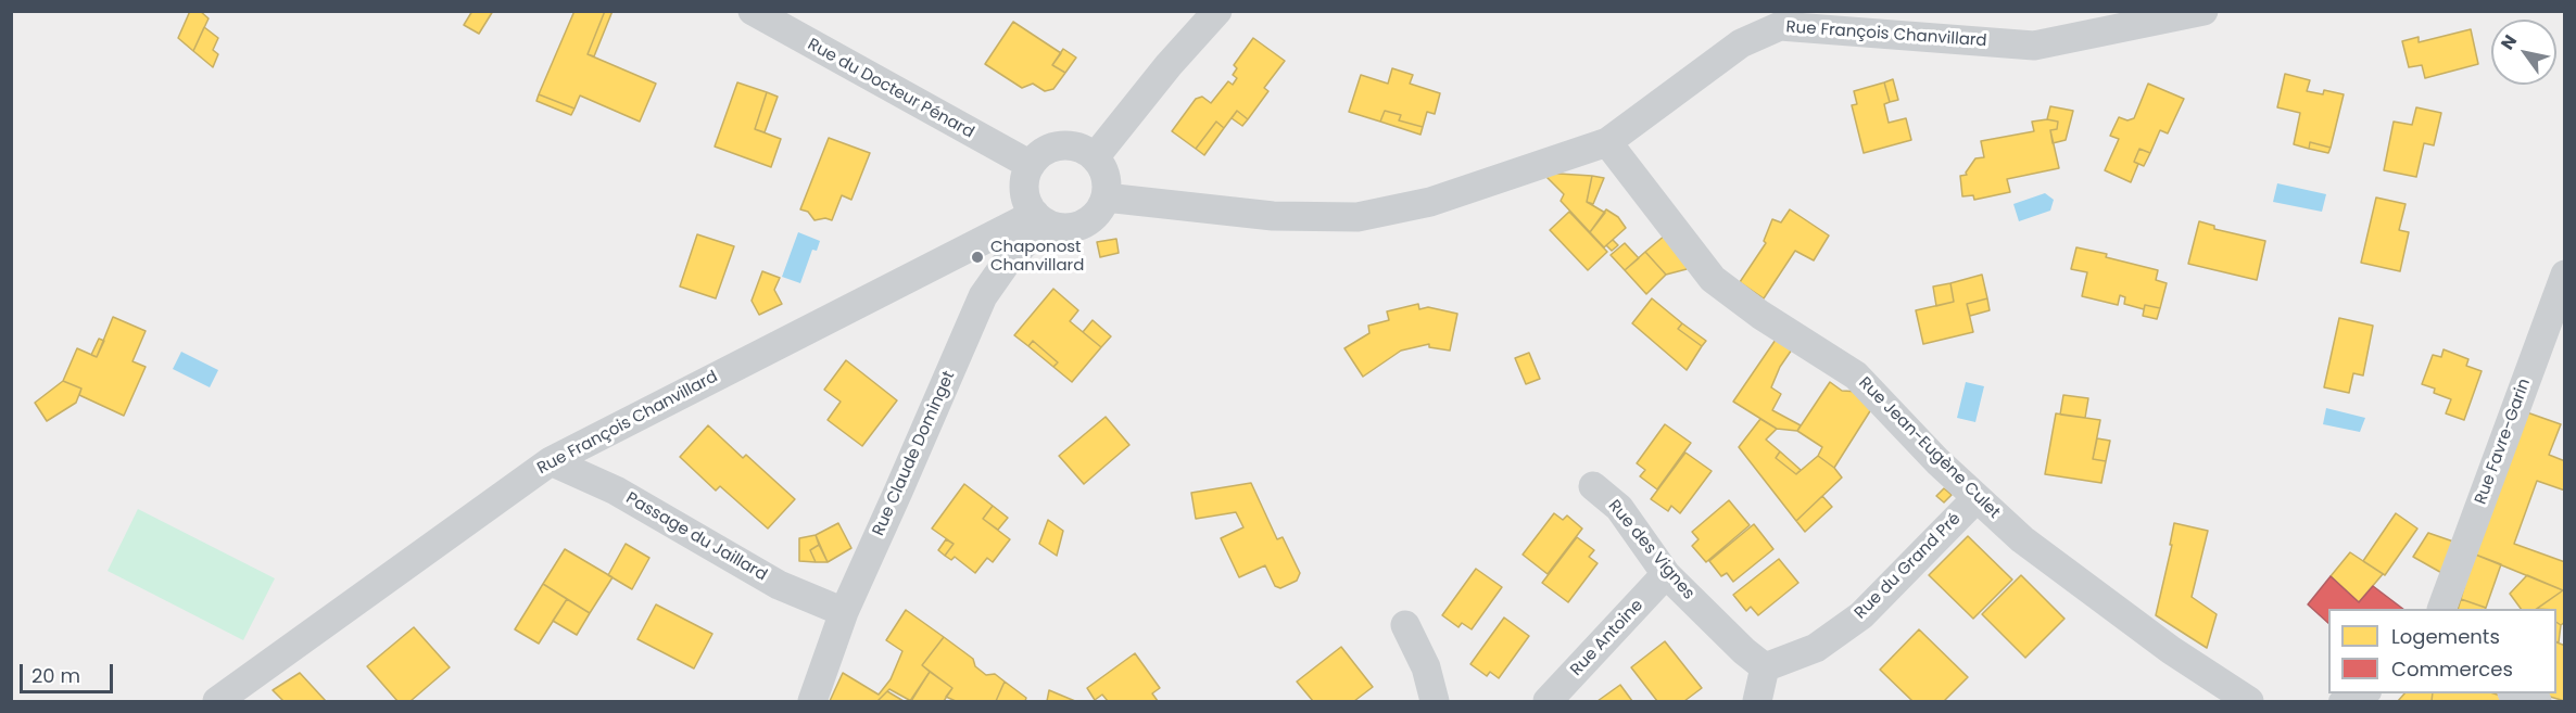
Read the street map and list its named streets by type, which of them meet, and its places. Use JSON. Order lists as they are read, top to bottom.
{
  "streets": {
    "street": [
      "Rue François Chanvillard",
      "Rue du Docteur Pénard",
      "Rue Favre-Garin",
      "Rue Jean-Eugène Culet",
      "Rue Claude Dominget",
      "Passage du Jaillard",
      "Rue des Vignes",
      "Rue du Grand Pré",
      "Rue Antoine"
    ]
  },
  "crossings": [
    ["Rue François Chanvillard", "Rue du Docteur Pénard"],
    ["Rue François Chanvillard", "Rue Jean-Eugène Culet"],
    ["Rue François Chanvillard", "Rue Claude Dominget"],
    ["Rue François Chanvillard", "Passage du Jaillard"],
    ["Rue du Docteur Pénard", "Rue Claude Dominget"],
    ["Rue Jean-Eugène Culet", "Rue du Grand Pré"],
    ["Rue Claude Dominget", "Passage du Jaillard"],
    ["Rue des Vignes", "Rue du Grand Pré"],
    ["Rue des Vignes", "Rue Antoine"]
  ],
  "places": ["Chaponost Chanvillard"],
  "legend": ["Logements", "Commerces"],
  "scale_bar": "20 m",
  "north": "top left"
}
